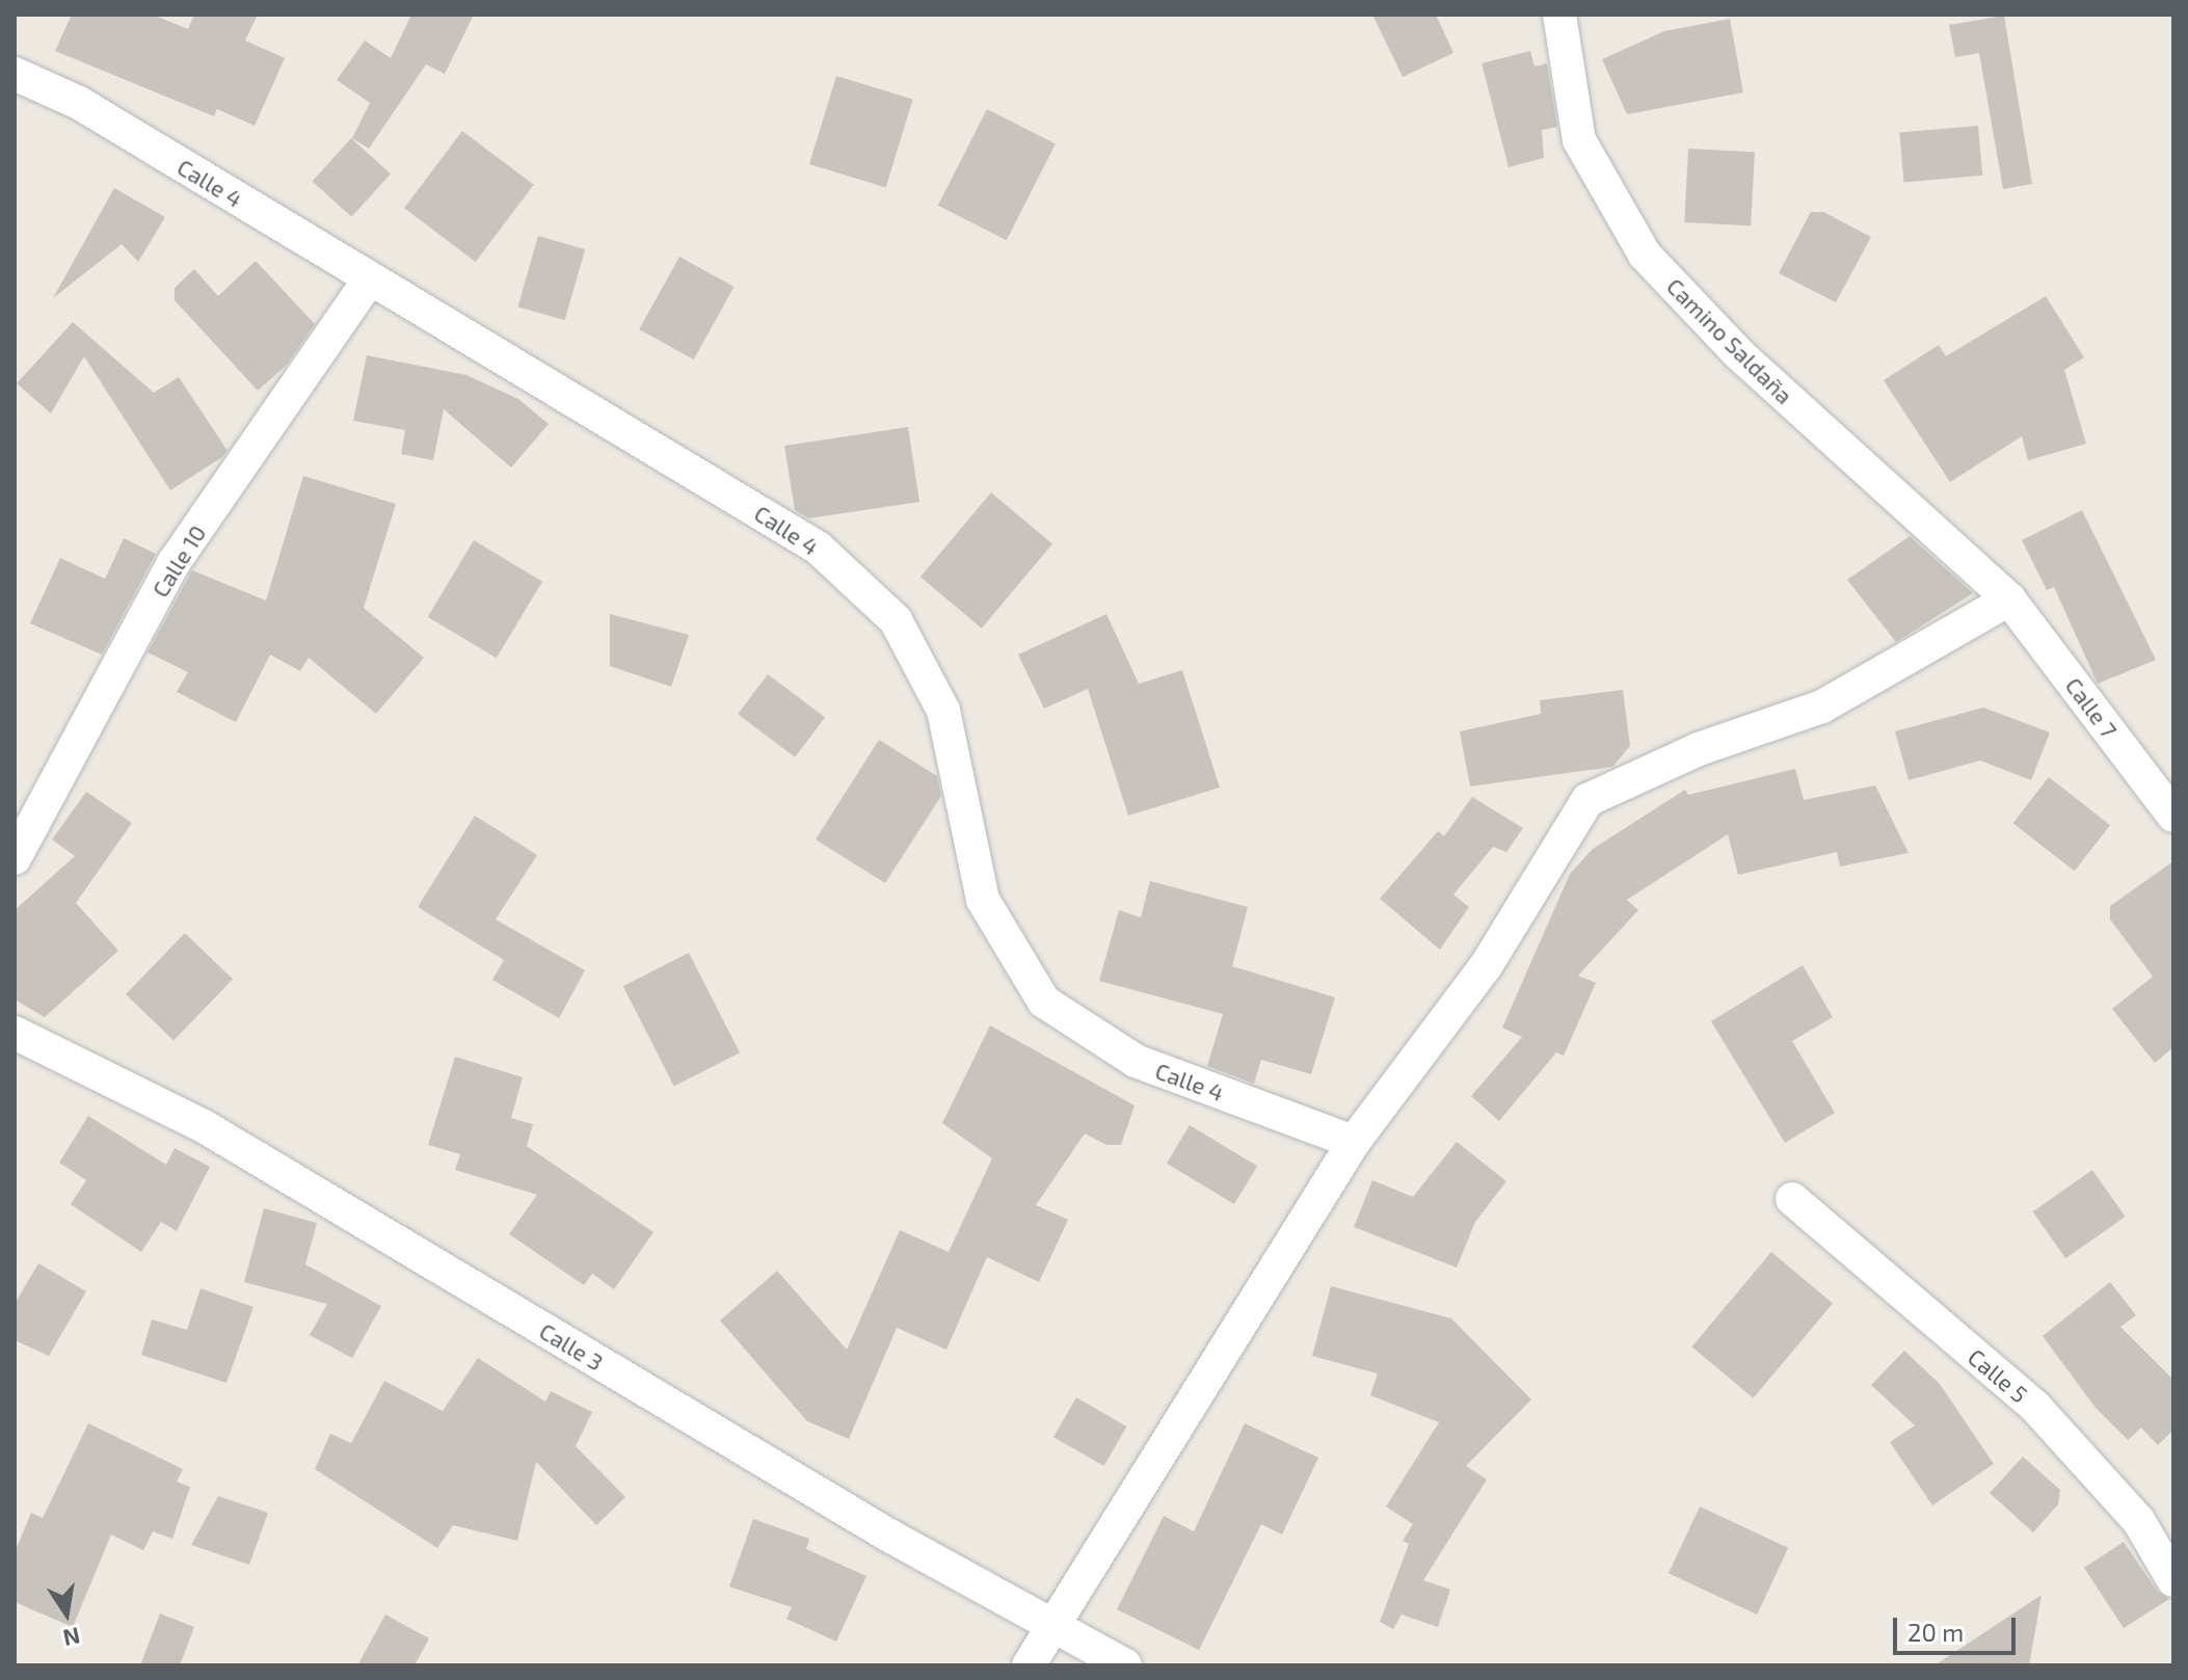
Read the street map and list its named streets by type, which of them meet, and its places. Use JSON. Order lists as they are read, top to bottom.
{
  "streets": {
    "street": [
      "Calle 4",
      "Camino Saldaña",
      "Calle 10",
      "Calle 7",
      "Calle 3",
      "Calle 5"
    ]
  },
  "crossings": [
    ["Calle 4", "Calle 10"],
    ["Camino Saldaña", "Calle 7"]
  ],
  "scale_bar": "20 m",
  "north": "bottom"
}
